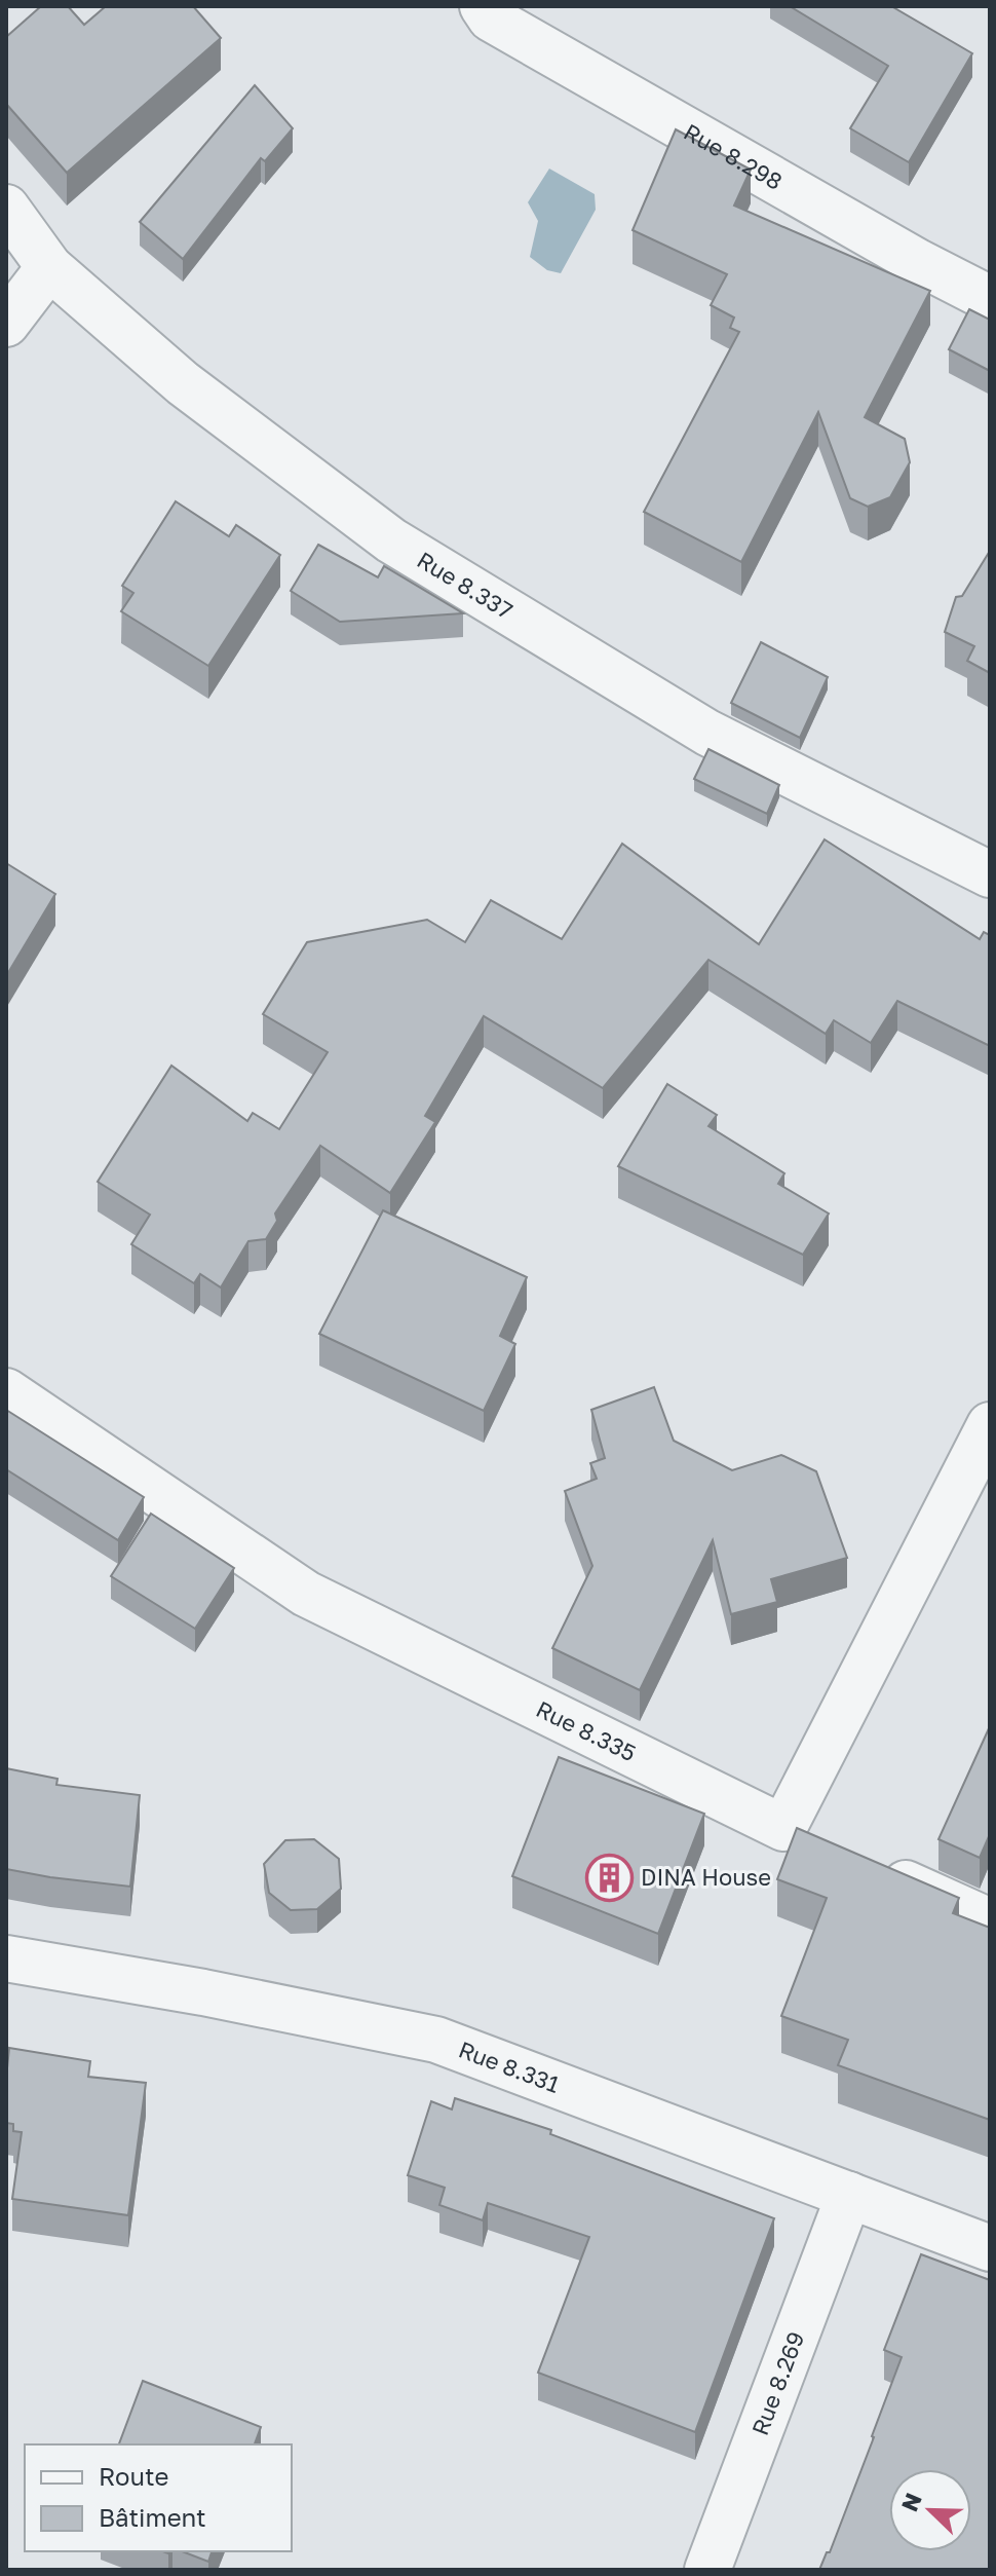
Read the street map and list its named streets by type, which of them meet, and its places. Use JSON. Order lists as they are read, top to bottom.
{
  "streets": {
    "street": [
      "Rue 8.298",
      "Rue 8.337",
      "Rue 8.335",
      "Rue 8.331",
      "Rue 8.269"
    ]
  },
  "crossings": [
    ["Rue 8.331", "Rue 8.269"]
  ],
  "places": {
    "building": ["DINA House"]
  },
  "legend": ["Route", "Bâtiment"],
  "north": "top left"
}
